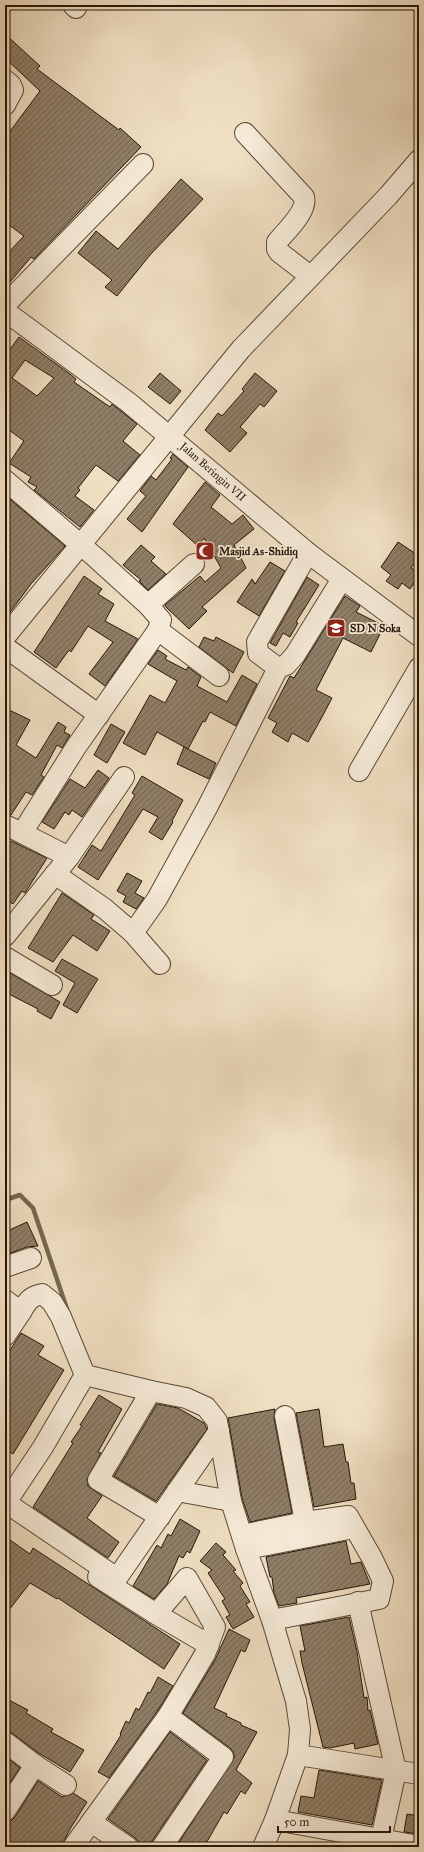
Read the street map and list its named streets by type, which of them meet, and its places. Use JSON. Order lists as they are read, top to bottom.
{
  "streets": {
    "street": ["Jalan Beringin VII"]
  },
  "places": {
    "mosque": ["Masjid As-Shidiq"],
    "school or university": ["SD N Soka"]
  },
  "scale_bar": "50 m"
}
